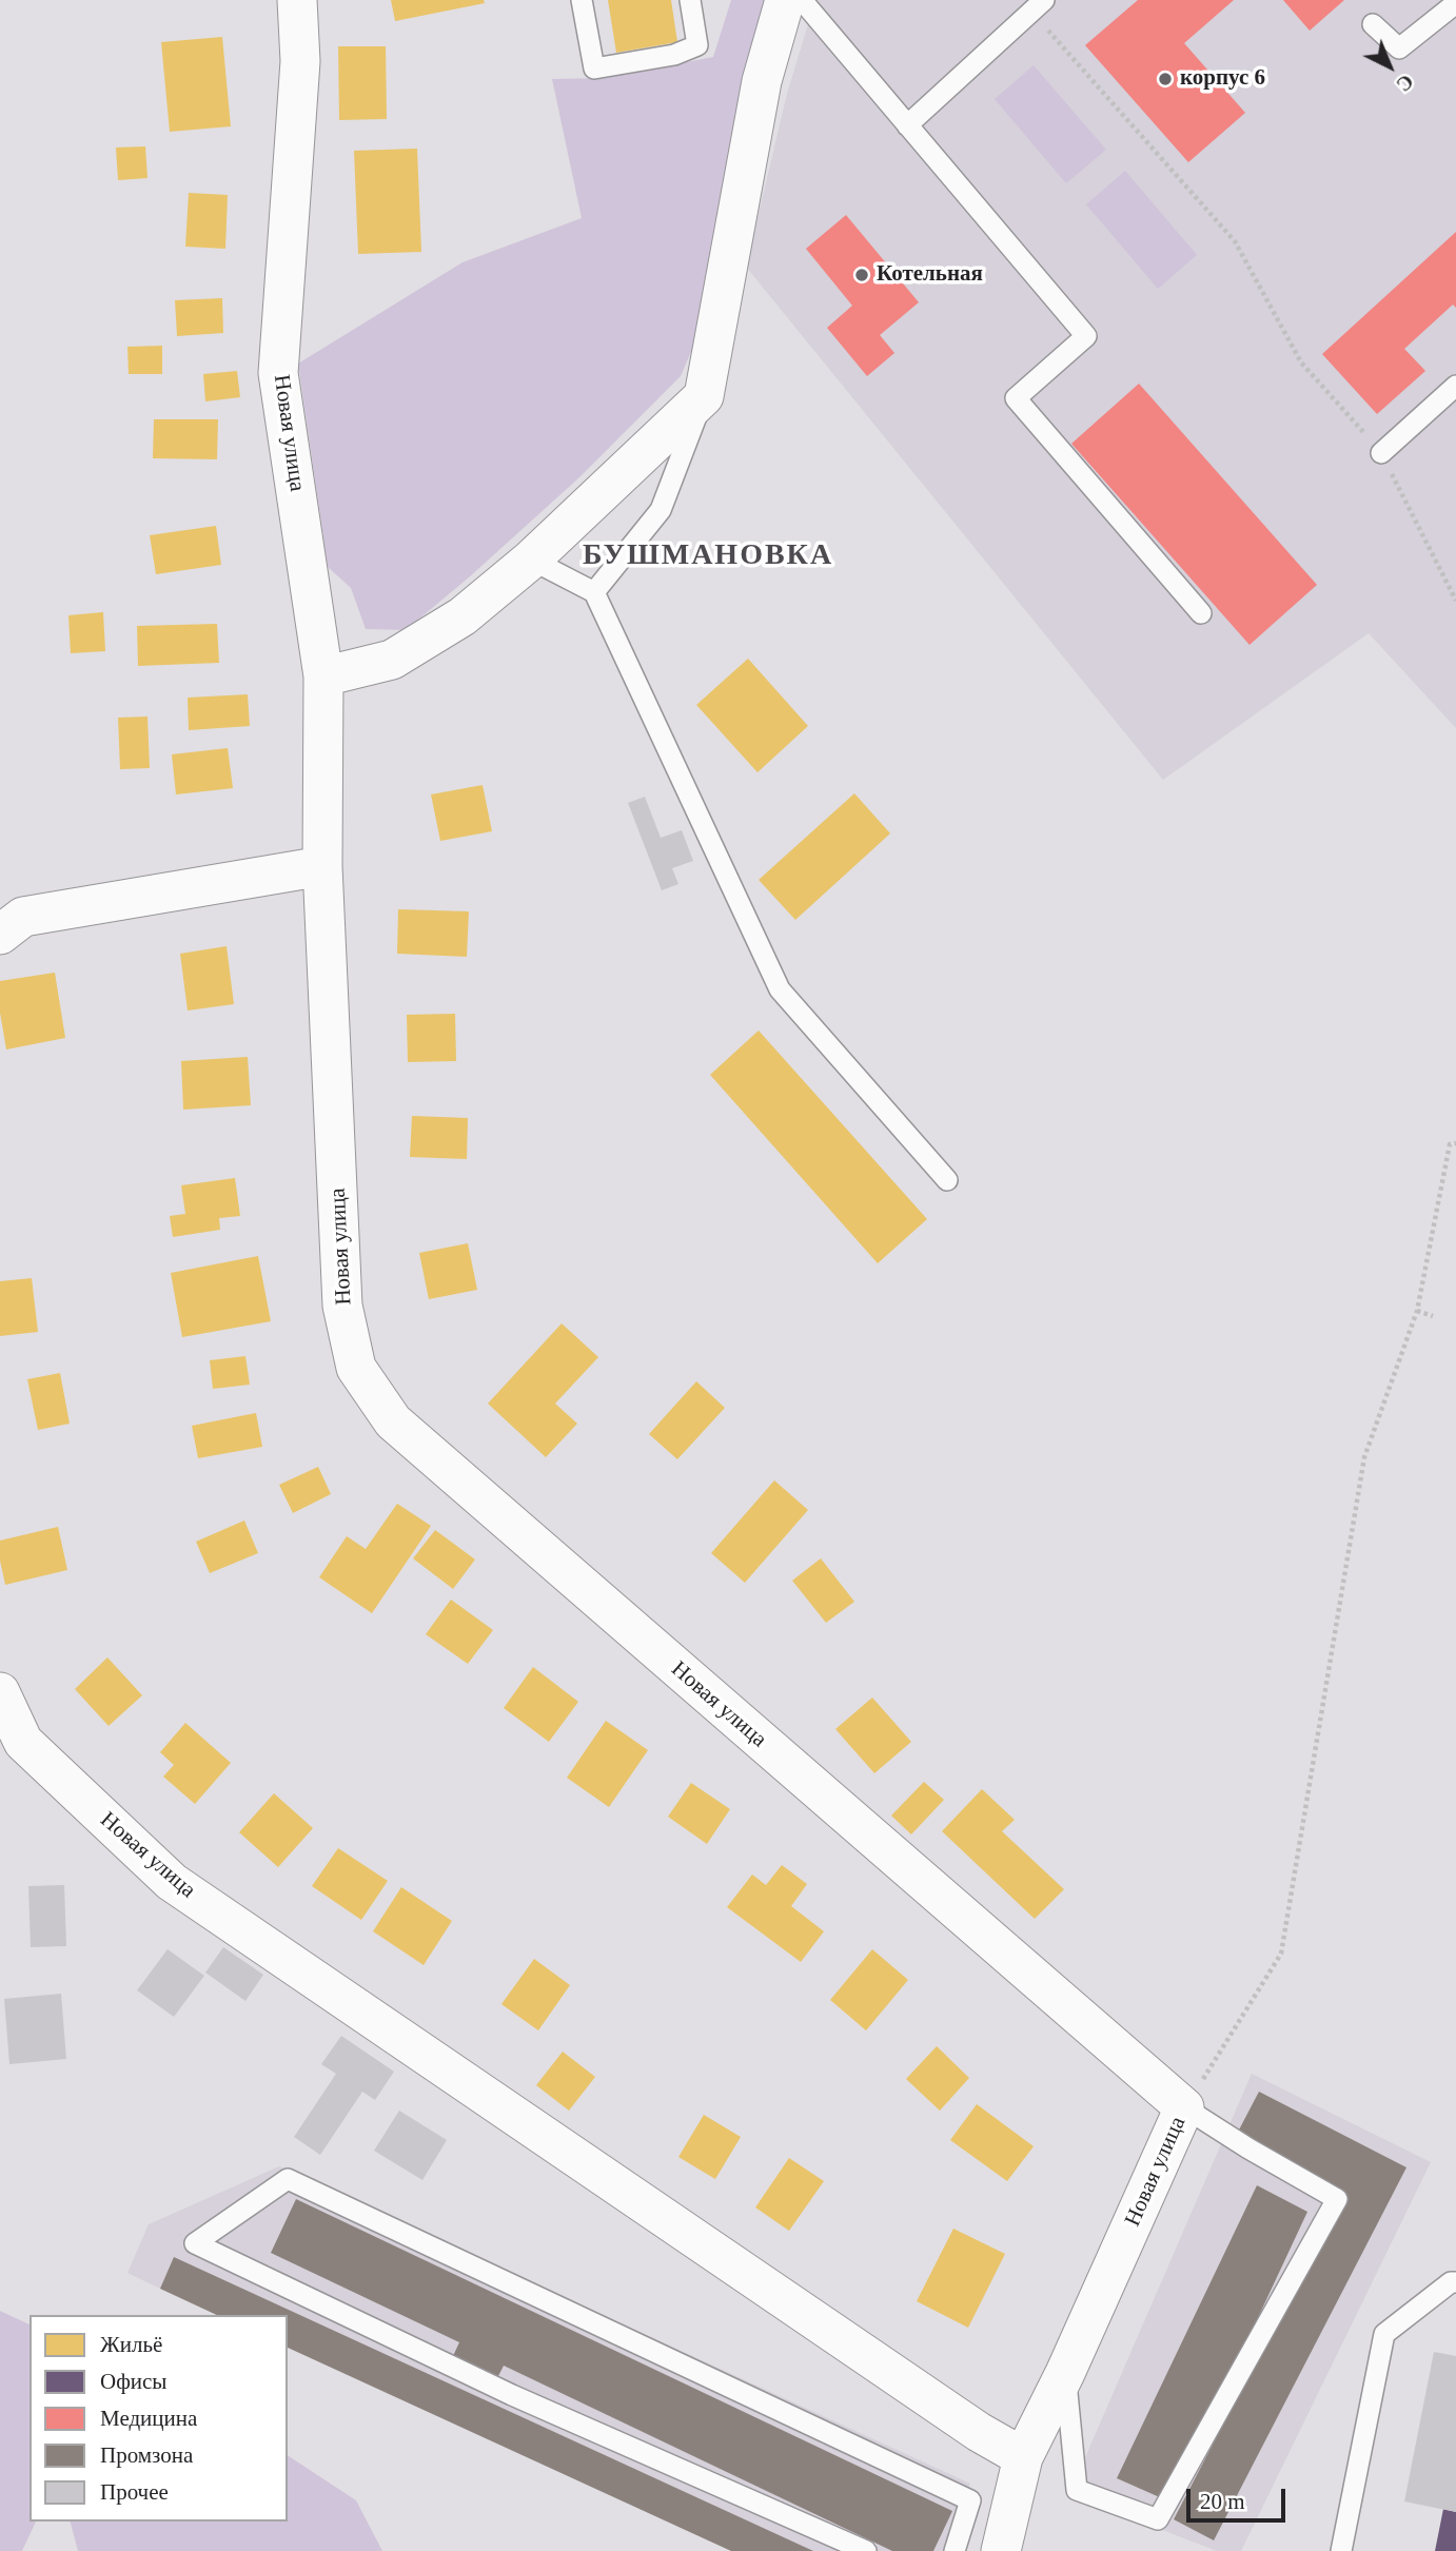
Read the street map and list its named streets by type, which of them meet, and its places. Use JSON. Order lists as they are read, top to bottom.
{
  "streets": {
    "street": ["Новая улица"]
  },
  "districts": ["БУШМАНОВКА"],
  "places": ["корпус 6", "Котельная"],
  "legend": [
    "Жильё",
    "Офисы",
    "Медицина",
    "Промзона",
    "Прочее"
  ],
  "scale_bar": "20 m",
  "north": "bottom right"
}
